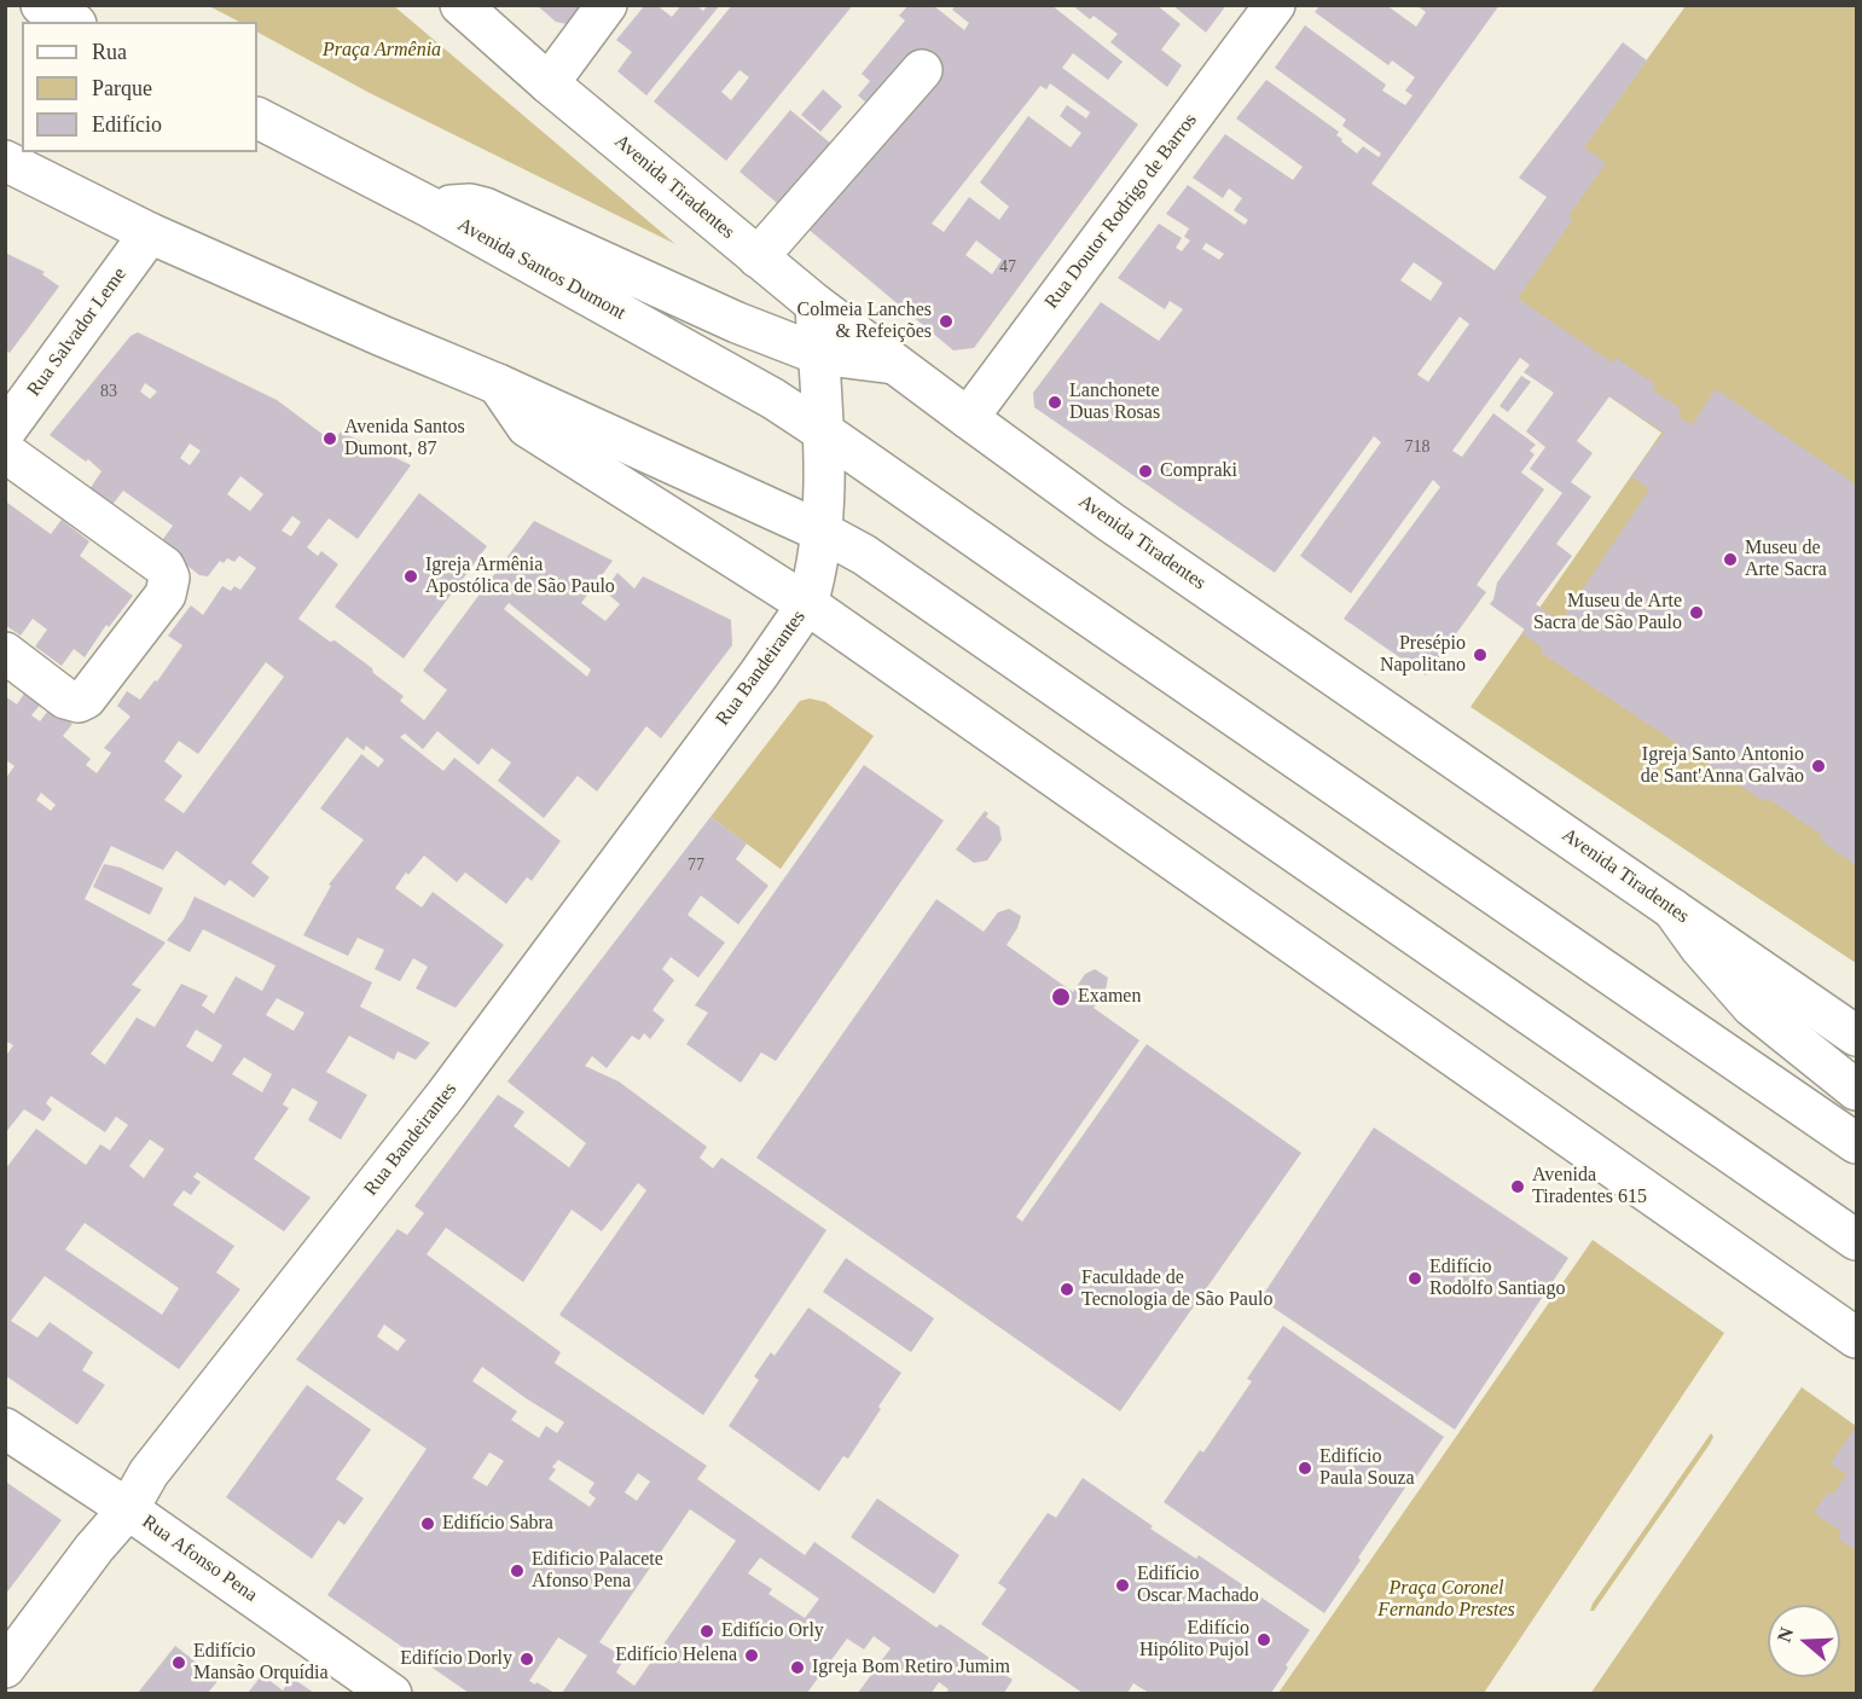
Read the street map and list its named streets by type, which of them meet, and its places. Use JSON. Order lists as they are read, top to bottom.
{
  "streets": {
    "main road": [
      "Avenida Tiradentes",
      "Rua Doutor Rodrigo de Barros",
      "Avenida Santos Dumont",
      "Rua Salvador Leme",
      "Rua Bandeirantes",
      "Rua Afonso Pena"
    ]
  },
  "crossings": [
    ["Avenida Tiradentes", "Rua Doutor Rodrigo de Barros"],
    ["Avenida Tiradentes", "Rua Bandeirantes"],
    ["Avenida Santos Dumont", "Rua Bandeirantes"],
    ["Rua Bandeirantes", "Rua Afonso Pena"]
  ],
  "parks": ["Praça Armênia", "Praça Coronel Fernando Prestes"],
  "places": [
    "Colmeia Lanches & Refeições",
    "Lanchonete Duas Rosas",
    "Avenida Santos Dumont, 87",
    "Compraki",
    "Museu de Arte Sacra",
    "Igreja Armênia Apostólica de São Paulo",
    "Museu de Arte Sacra de São Paulo",
    "Presépio Napolitano",
    "Igreja Santo Antonio de Sant'Anna Galvão",
    "Examen",
    "Avenida Tiradentes 615",
    "Edifício Rodolfo Santiago",
    "Faculdade de Tecnologia de São Paulo",
    "Edifício Paula Souza",
    "Edifício Sabra",
    "Edificio Palacete Afonso Pena",
    "Edifício Oscar Machado",
    "Edifício Orly",
    "Edifício Hipólito Pujol",
    "Edifício Helena",
    "Edifício Dorly",
    "Edifício Mansão Orquídia",
    "Igreja Bom Retiro Jumim"
  ],
  "house_numbers": [
    "47",
    "83",
    "718",
    "77"
  ],
  "legend": ["Rua", "Parque", "Edifício"],
  "north": "left"
}
